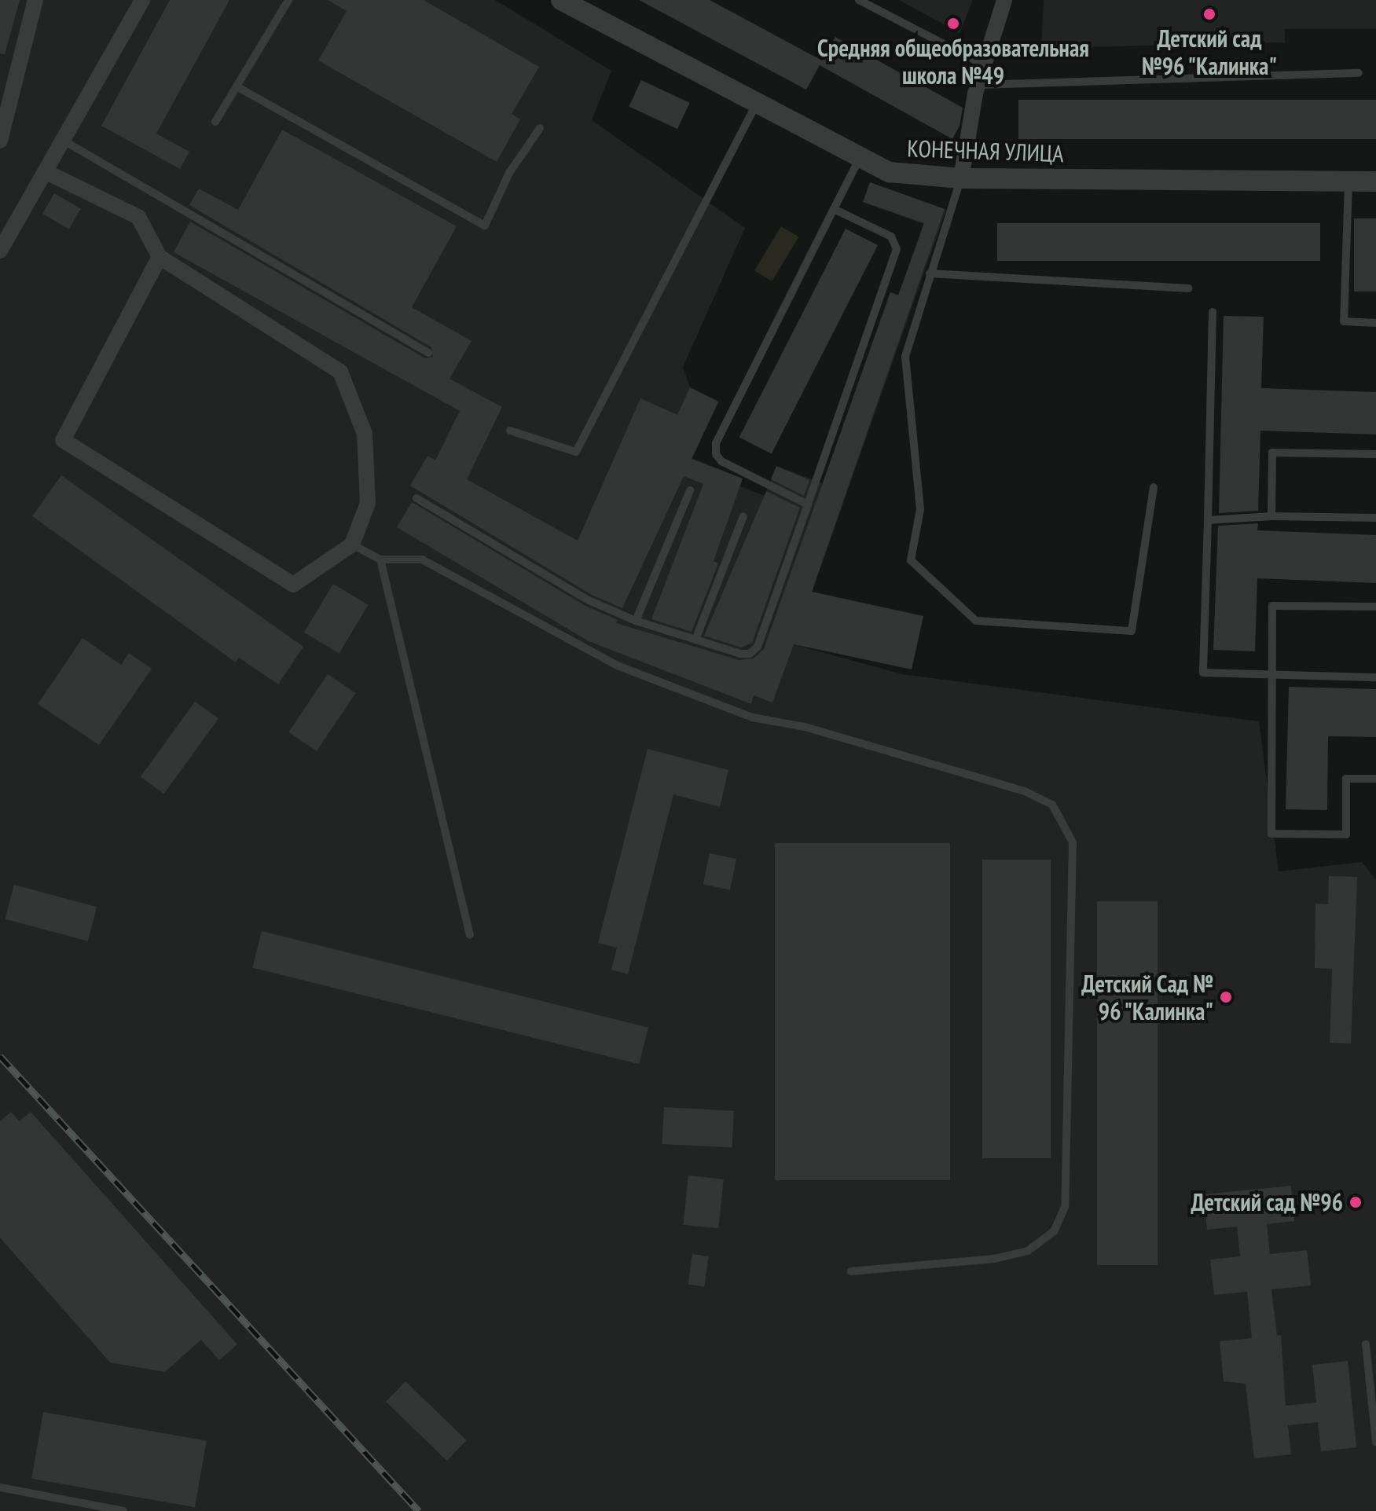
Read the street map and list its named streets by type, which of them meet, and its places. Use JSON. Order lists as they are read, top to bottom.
{
  "streets": {
    "street": ["КОНЕЧНАЯ УЛИЦА"]
  },
  "places": [
    "Детский сад №96 \"Калинка\"",
    "Средняя общеобразовательная школа №49",
    "Детский Сад № 96 \"Калинка\"",
    "Детский сад №96"
  ]
}
